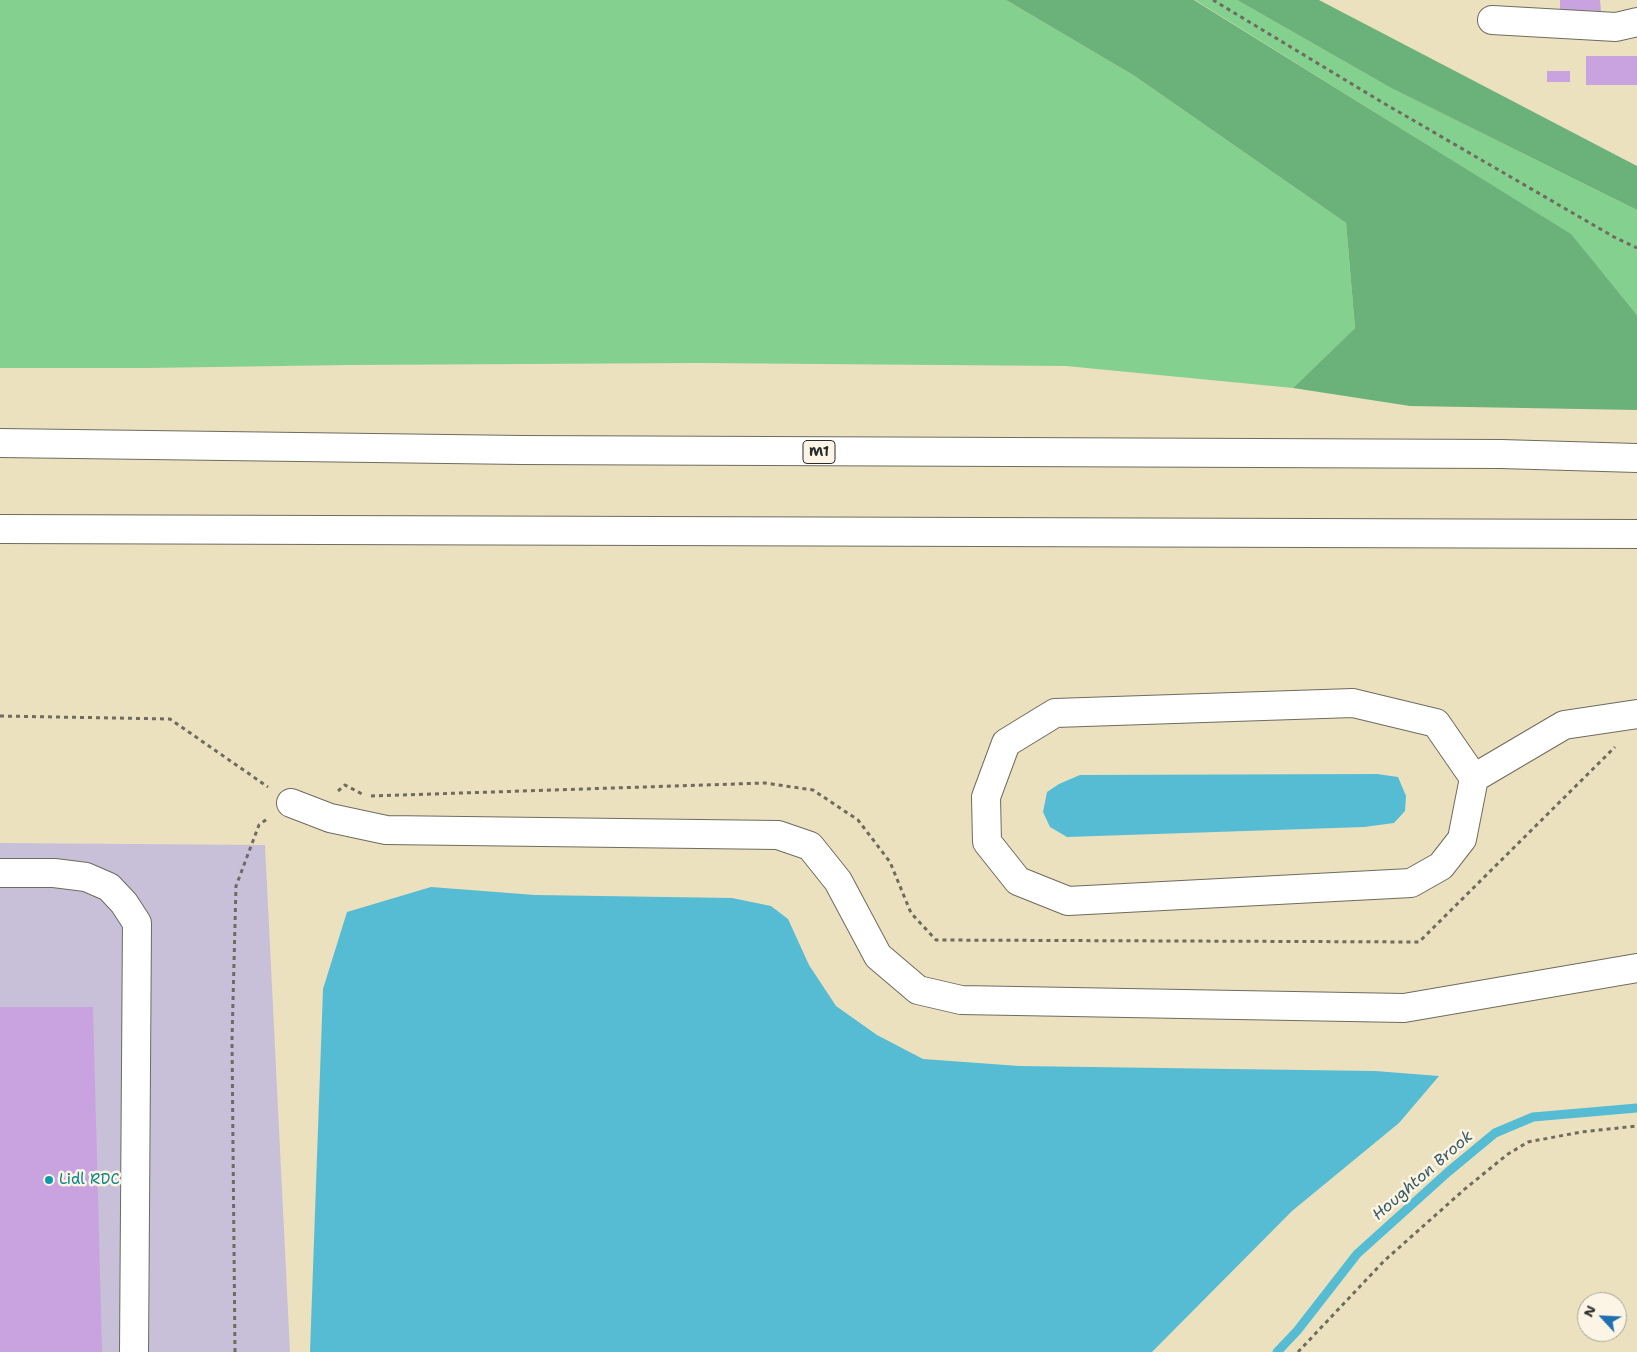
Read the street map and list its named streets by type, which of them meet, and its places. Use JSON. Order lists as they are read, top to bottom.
{
  "streets": {
    "main road": ["M1"]
  },
  "water": ["Houghton Brook"],
  "places": ["Lidl RDC"],
  "north": "top left"
}
